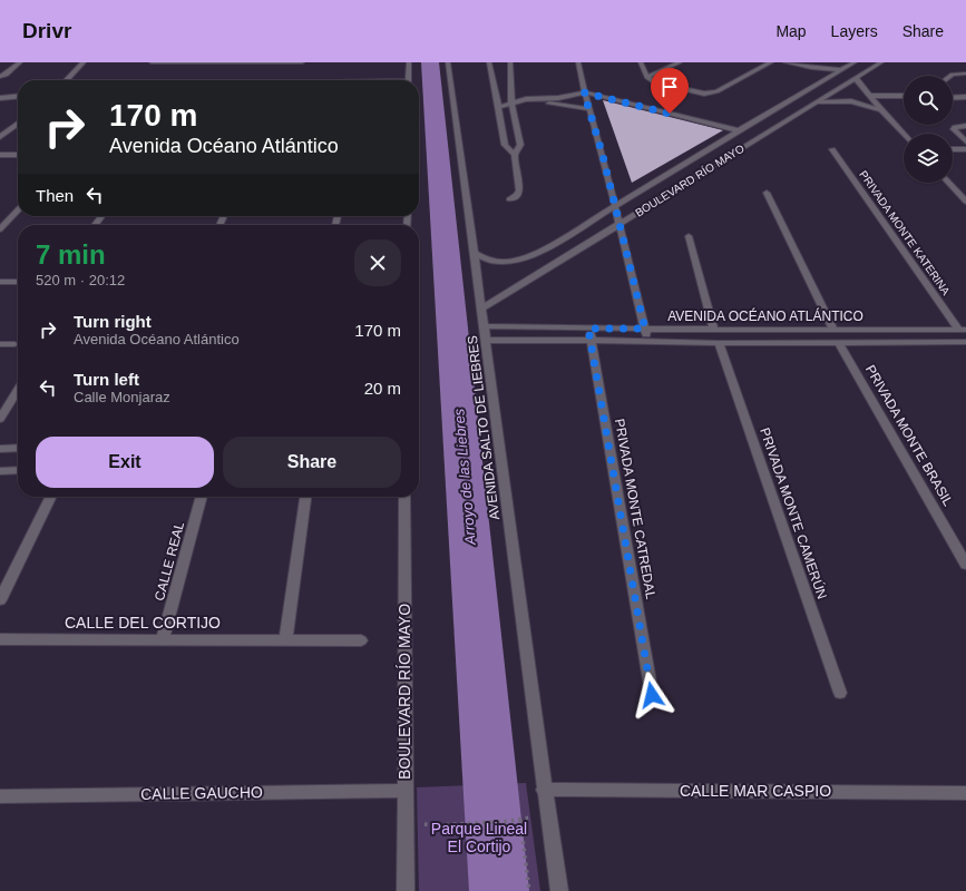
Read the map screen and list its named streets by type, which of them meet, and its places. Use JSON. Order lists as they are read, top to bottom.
{
  "streets": {
    "street": [
      "BOULEVARD RÍO MAYO",
      "PRIVADA MONTE KATERINA",
      "AVENIDA OCÉANO ATLÁNTICO",
      "AVENIDA SALTO DE LIEBRES",
      "PRIVADA MONTE BRASIL",
      "PRIVADA MONTE CATREDAL",
      "PRIVADA MONTE CAMERÚN",
      "CALLE REAL",
      "CALLE DEL CORTIJO",
      "CALLE MAR CASPIO",
      "CALLE GAUCHO"
    ]
  },
  "crossings": [
    ["BOULEVARD RÍO MAYO", "AVENIDA SALTO DE LIEBRES"],
    ["BOULEVARD RÍO MAYO", "CALLE GAUCHO"],
    ["PRIVADA MONTE KATERINA", "AVENIDA OCÉANO ATLÁNTICO"],
    ["AVENIDA OCÉANO ATLÁNTICO", "AVENIDA SALTO DE LIEBRES"],
    ["AVENIDA OCÉANO ATLÁNTICO", "PRIVADA MONTE BRASIL"],
    ["AVENIDA OCÉANO ATLÁNTICO", "PRIVADA MONTE CATREDAL"],
    ["AVENIDA OCÉANO ATLÁNTICO", "PRIVADA MONTE CAMERÚN"],
    ["AVENIDA SALTO DE LIEBRES", "CALLE MAR CASPIO"],
    ["CALLE REAL", "CALLE DEL CORTIJO"]
  ],
  "water": ["Arroyo de las Liebres"],
  "parks": ["Parque Lineal El Cortijo"],
  "page": {
    "header": "Drivr",
    "nav": ["Map", "Layers", "Share"],
    "turn": ["170 m", "Avenida Océano Atlántico"],
    "then": "Then",
    "heading": ["7 min", "520 m · 20:12"],
    "list": [
      {
        "name": "Turn right",
        "note": "Avenida Océano Atlántico",
        "value": "170 m"
      },
      {
        "name": "Turn left",
        "note": "Calle Monjaraz",
        "value": "20 m"
      }
    ],
    "buttons": ["Exit", "Share"]
  }
}
